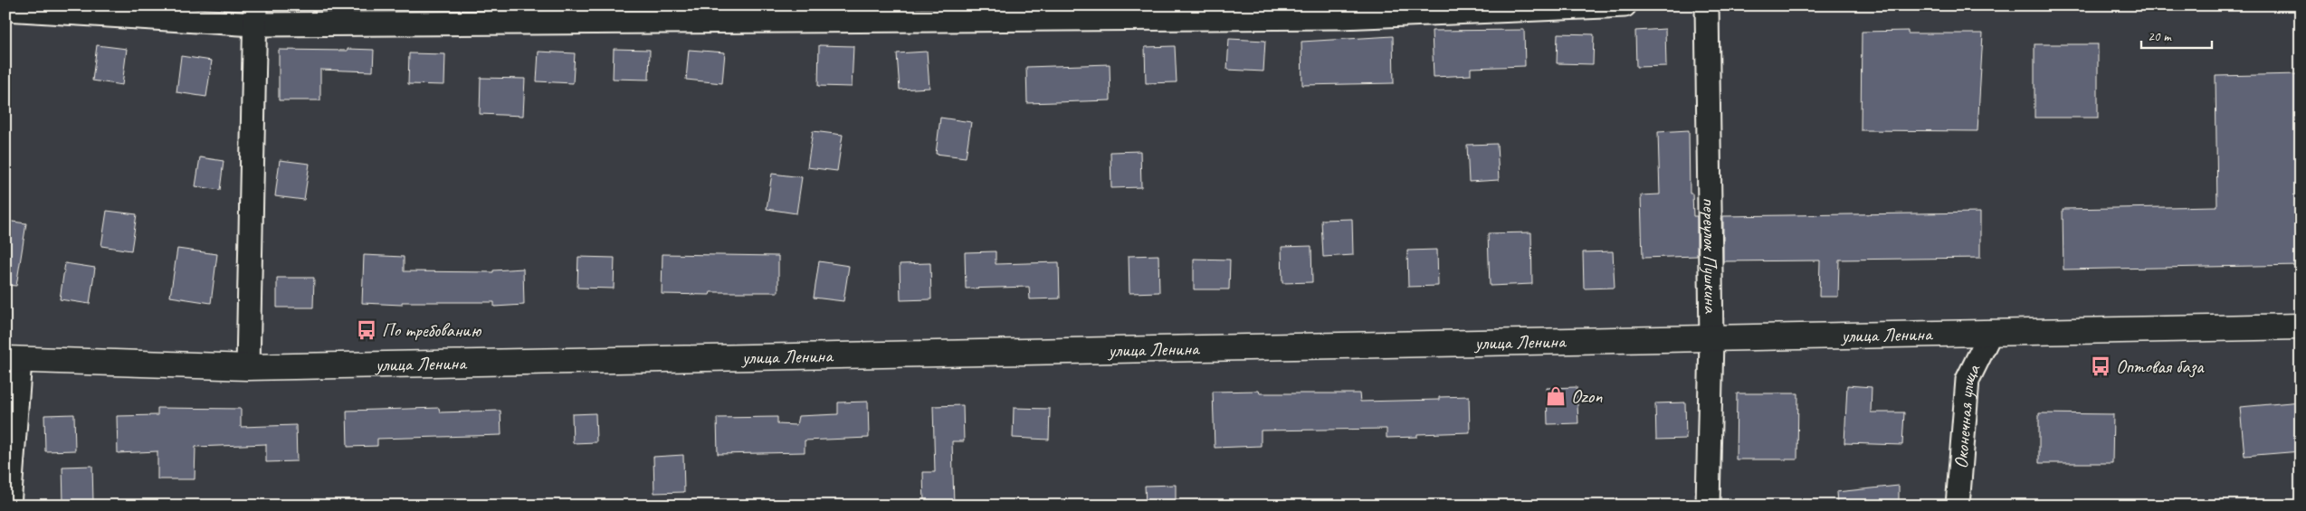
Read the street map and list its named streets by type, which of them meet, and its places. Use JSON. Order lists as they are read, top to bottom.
{
  "streets": {
    "street": ["переулок Пушкина", "улица Ленина", "Оконечная улица"]
  },
  "crossings": [
    ["переулок Пушкина", "улица Ленина"],
    ["улица Ленина", "Оконечная улица"]
  ],
  "places": {
    "bus stop": ["По требованию", "Оптовая база"],
    "shop": ["Ozon"]
  },
  "scale_bar": "20 m"
}
